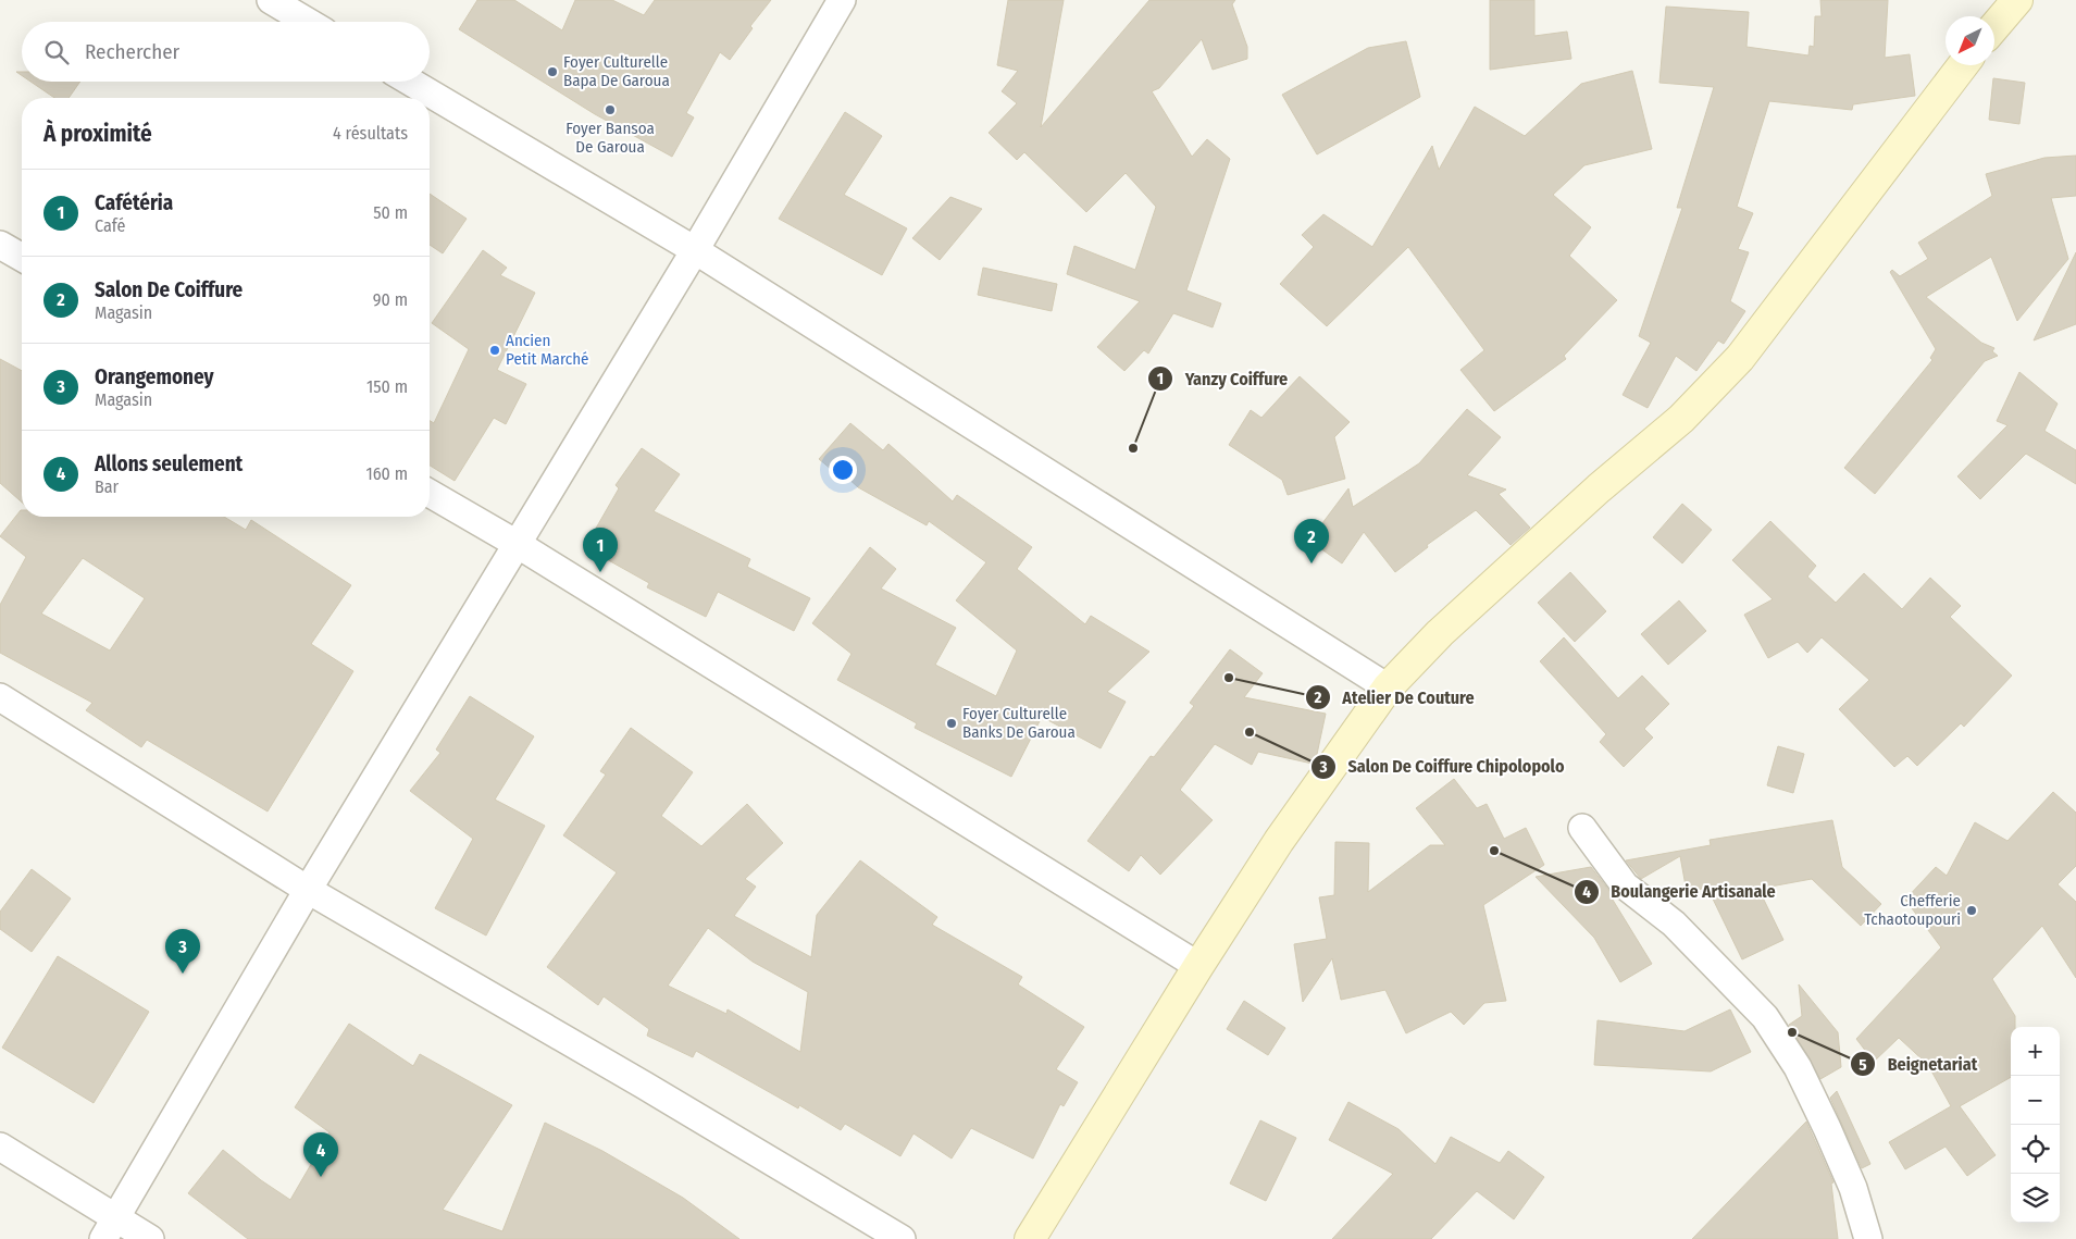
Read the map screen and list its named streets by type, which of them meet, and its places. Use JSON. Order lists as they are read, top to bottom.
{
  "places": [
    "Foyer Culturelle Bapa De Garoua",
    "Foyer Bansoa De Garoua",
    "Ancien Petit Marché",
    "Yanzy Coiffure",
    "Atelier De Couture",
    "Foyer Culturelle Banks De Garoua",
    "Salon De Coiffure Chipolopolo",
    "Boulangerie Artisanale",
    "Chefferie Tchaotoupouri",
    "Beignetariat"
  ],
  "north": "bottom left",
  "page": {
    "search": "Rechercher",
    "heading": ["À proximité", "4 résultats"],
    "list": [
      {
        "mark": "1",
        "name": "Cafétéria",
        "note": "Café",
        "value": "50 m"
      },
      {
        "mark": "2",
        "name": "Salon De Coiffure",
        "note": "Magasin",
        "value": "90 m"
      },
      {
        "mark": "3",
        "name": "Orangemoney",
        "note": "Magasin",
        "value": "150 m"
      },
      {
        "mark": "4",
        "name": "Allons seulement",
        "note": "Bar",
        "value": "160 m"
      }
    ],
    "pins": [
      "2",
      "1",
      "3",
      "4"
    ],
    "map_buttons": ["+", "−"]
  }
}
